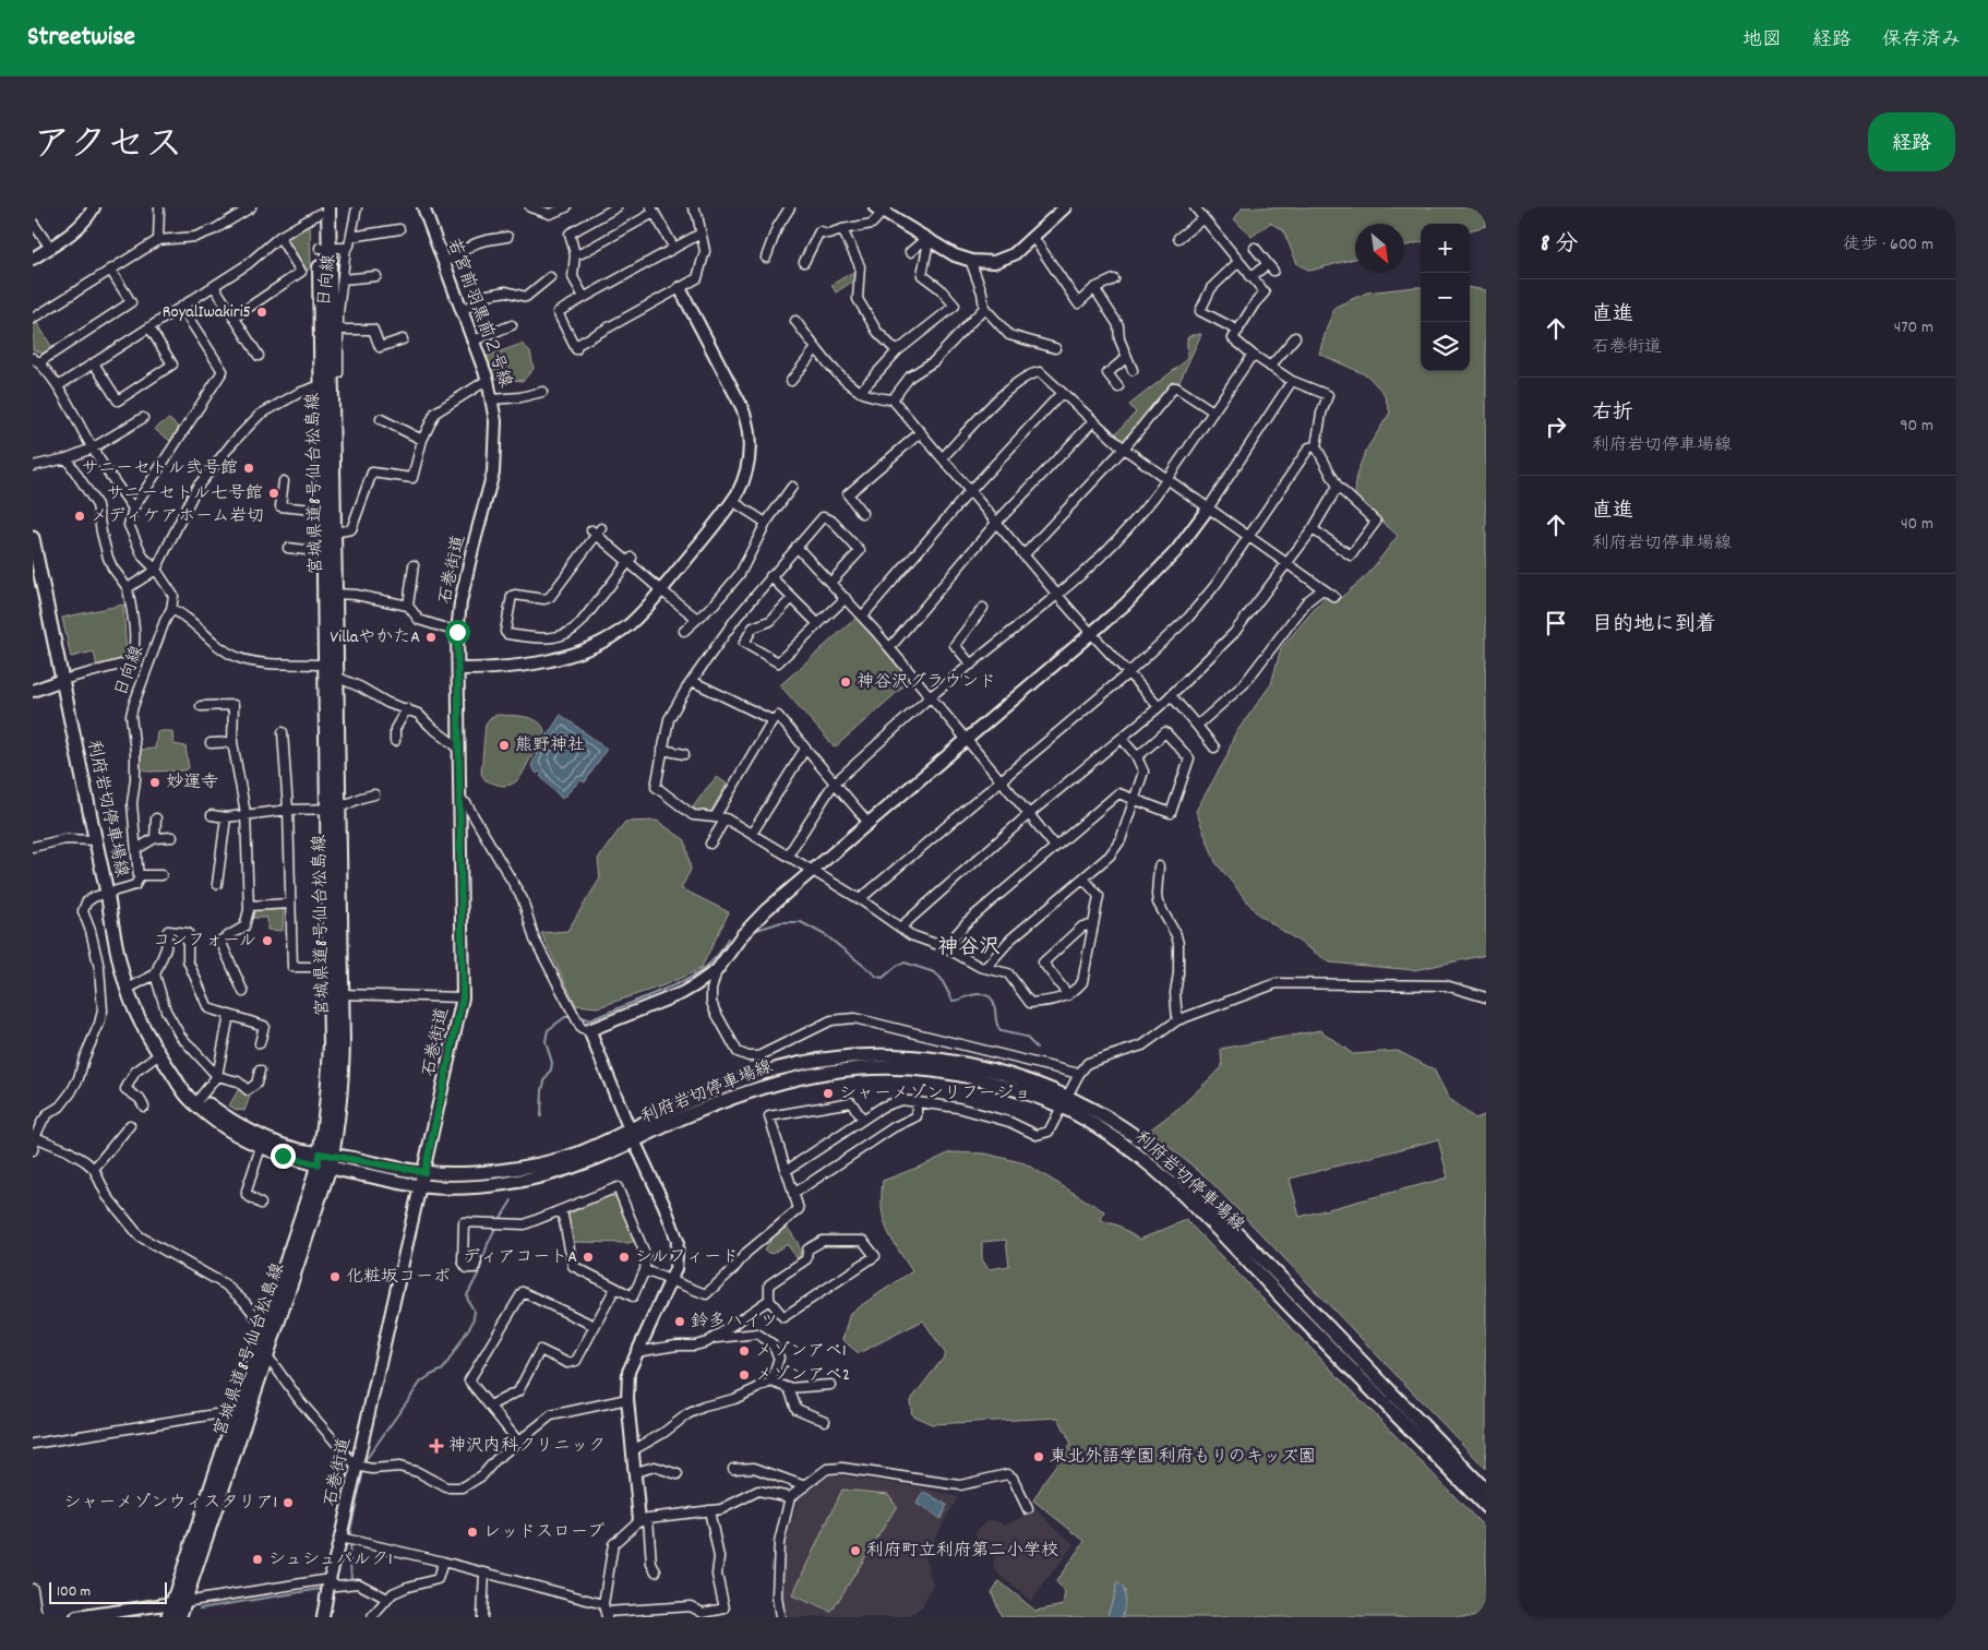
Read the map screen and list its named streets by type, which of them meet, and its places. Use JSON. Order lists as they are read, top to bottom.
{
  "streets": {
    "main road": ["宮城県道8号仙台松島線", "利府岩切停車場線"],
    "street": ["日向線", "若宮前羽黒前２号線", "石巻街道"]
  },
  "crossings": [
    ["日向線", "宮城県道8号仙台松島線"],
    ["若宮前羽黒前２号線", "石巻街道"],
    ["宮城県道8号仙台松島線", "利府岩切停車場線"],
    ["石巻街道", "利府岩切停車場線"]
  ],
  "districts": ["神谷沢"],
  "places": {
    "other": [
      "RoyalIwakiri5",
      "サニーセトル弐号館",
      "サニーセトル七号館",
      "メディケアホーム岩切",
      "VillaやかたA",
      "神谷沢グラウンド",
      "熊野神社",
      "妙運寺",
      "コンフォール",
      "シャーメゾンリフージョ",
      "ディアコートA",
      "シルフィード",
      "化粧坂コーポ",
      "鈴多ハイツ",
      "メゾンアベ1",
      "メゾンアベ2",
      "東北外語学園 利府もりのキッズ園",
      "シャーメゾンウィスタリア1",
      "レッドスロープ",
      "利府町立利府第二小学校",
      "シュシュパルク1"
    ],
    "health": ["神沢内科クリニック"]
  },
  "scale_bar": "100 m",
  "north": "bottom right",
  "page": {
    "header": "Streetwise",
    "nav": ["地図", "経路", "保存済み"],
    "title": "アクセス",
    "buttons": "経路",
    "heading": ["8 分", "徒歩 · 600 m"],
    "map_buttons": ["+", "−"],
    "list": [
      ["直進", "石巻街道", "470 m"],
      ["右折", "利府岩切停車場線", "90 m"],
      ["直進", "利府岩切停車場線", "40 m"],
      "目的地に到着"
    ],
    "scale": "100 m"
  }
}
